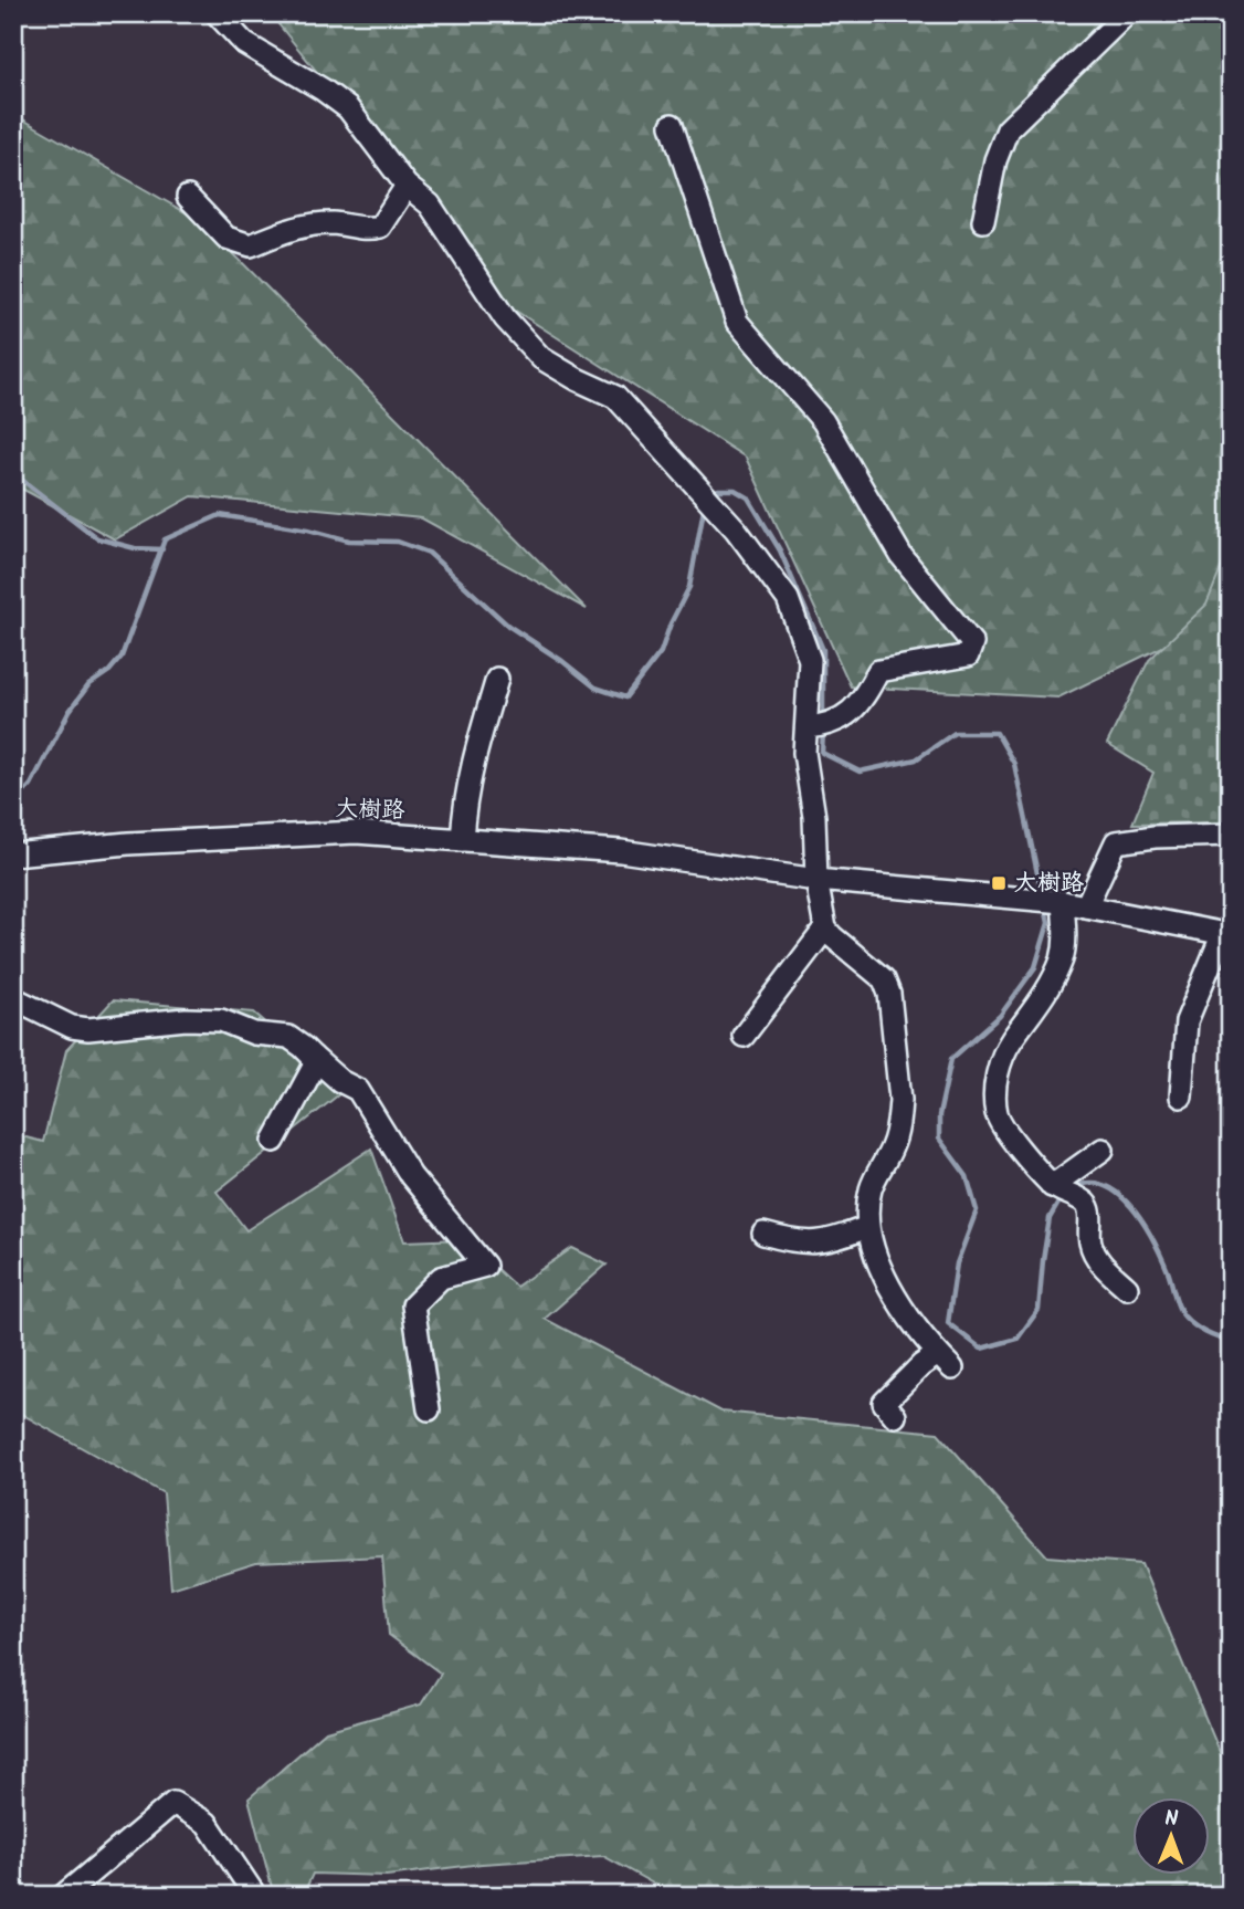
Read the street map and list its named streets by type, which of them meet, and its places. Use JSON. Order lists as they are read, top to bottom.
{
  "streets": {
    "street": ["大樹路"]
  },
  "places": {
    "transit": ["大樹路"]
  },
  "north": "top"
}
